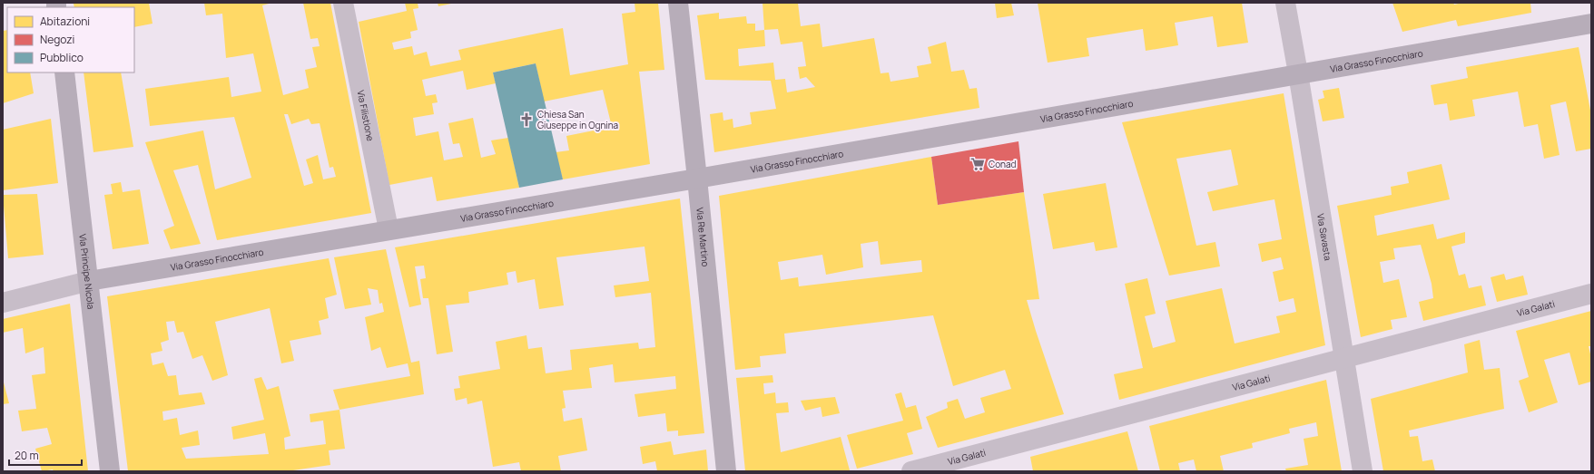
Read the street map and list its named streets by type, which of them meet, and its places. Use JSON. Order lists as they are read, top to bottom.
{
  "streets": {
    "main road": ["Via Grasso Finocchiaro", "Via Re Martino", "Via Principe Nicola"],
    "street": ["Via Filistione", "Via Savasta", "Via Galati"]
  },
  "crossings": [
    ["Via Grasso Finocchiaro", "Via Filistione"],
    ["Via Grasso Finocchiaro", "Via Re Martino"],
    ["Via Grasso Finocchiaro", "Via Savasta"],
    ["Via Grasso Finocchiaro", "Via Principe Nicola"],
    ["Via Savasta", "Via Galati"]
  ],
  "places": {
    "church": ["Chiesa San Giuseppe in Ognina"],
    "supermarket": ["Conad"]
  },
  "legend": ["Abitazioni", "Negozi", "Pubblico"],
  "scale_bar": "20 m"
}
